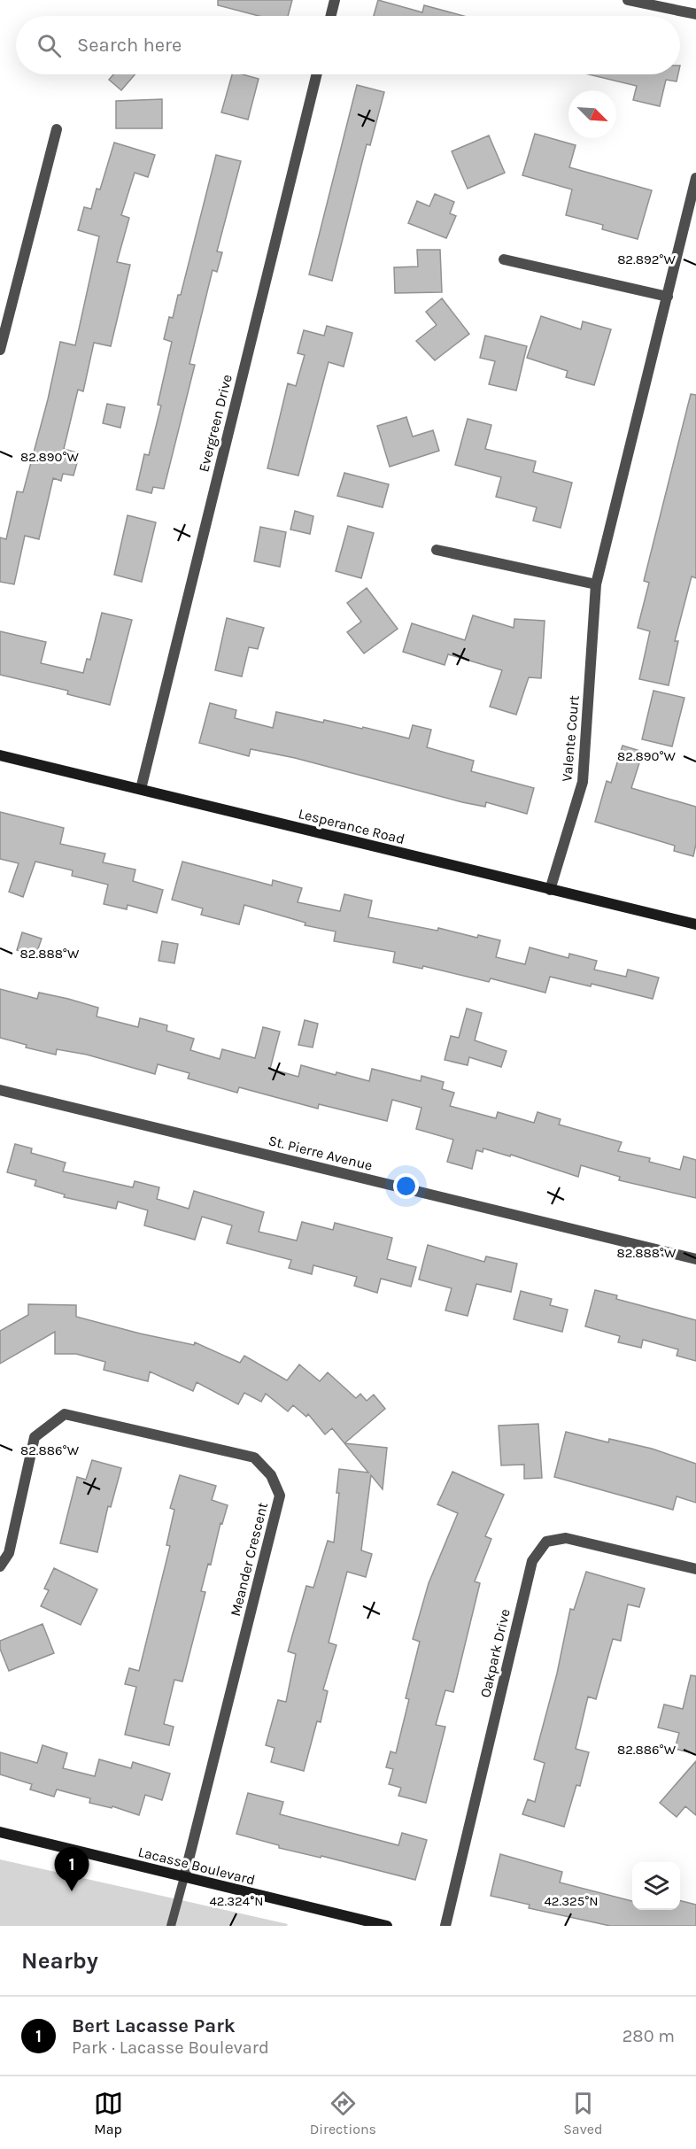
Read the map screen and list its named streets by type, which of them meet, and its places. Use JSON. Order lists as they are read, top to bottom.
{
  "streets": {
    "main road": ["Lesperance Road", "Lacasse Boulevard"],
    "street": [
      "Evergreen Drive",
      "Valente Court",
      "St. Pierre Avenue",
      "Meander Crescent",
      "Oakpark Drive"
    ]
  },
  "crossings": [
    ["Evergreen Drive", "Lesperance Road"],
    ["Valente Court", "Lesperance Road"],
    ["Meander Crescent", "Lacasse Boulevard"]
  ],
  "north": "bottom right",
  "page": {
    "search": "Search here",
    "pins": "1",
    "heading": "Nearby",
    "list": [
      {
        "mark": "1",
        "name": "Bert Lacasse Park",
        "note": "Park · Lacasse Boulevard",
        "value": "280 m"
      }
    ],
    "nav": ["Map", "Directions", "Saved"]
  },
  "coordinates": [
    "82.892°W",
    "82.890°W",
    "82.888°W",
    "82.886°W",
    "42.324°N",
    "42.325°N"
  ]
}
